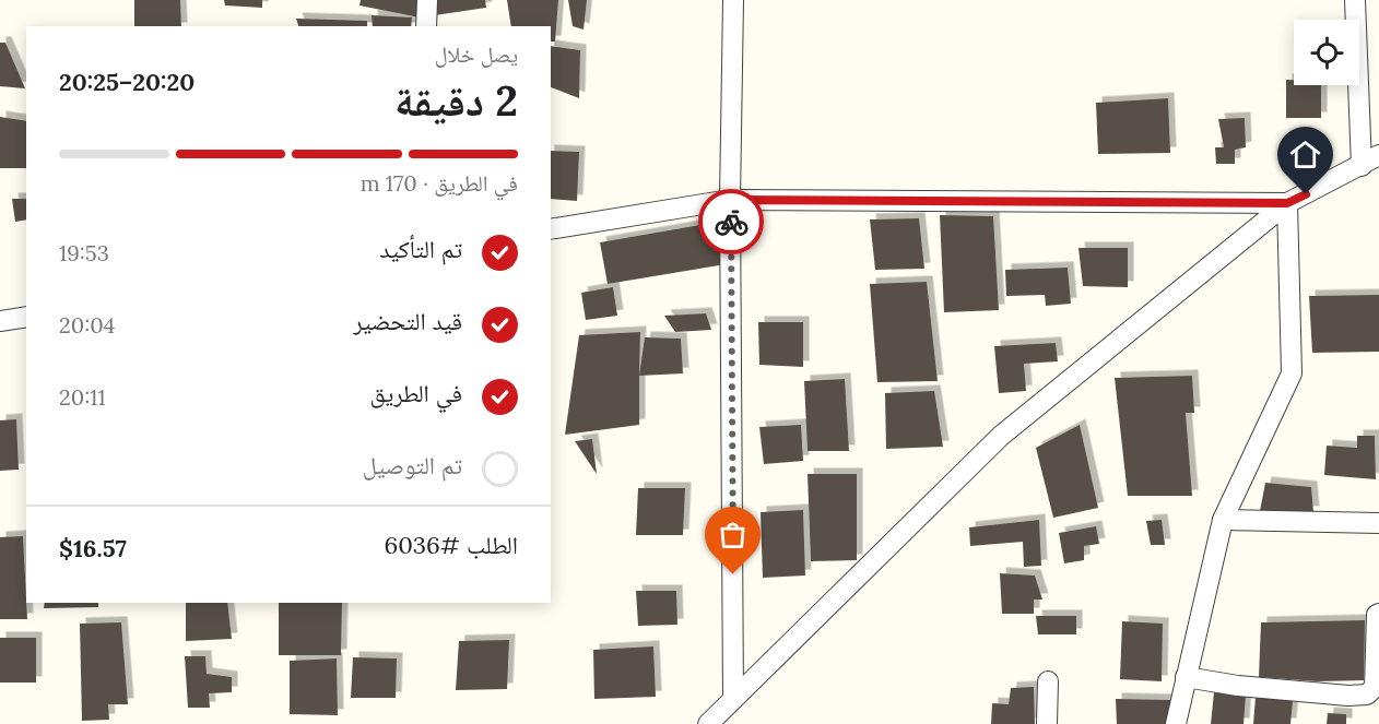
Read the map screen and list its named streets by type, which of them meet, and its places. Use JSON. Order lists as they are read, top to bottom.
{
  "page": {
    "heading": ["2 دقيقة", "يصل خلال", "20:20–20:25"],
    "panel": ["الطلب #6036", "$16.57"],
    "bar": "في الطريق · 170 m",
    "list": [
      ["تم التأكيد", "19:53"],
      ["قيد التحضير", "20:04"],
      ["في الطريق", "20:11"],
      "تم التوصيل"
    ]
  }
}
